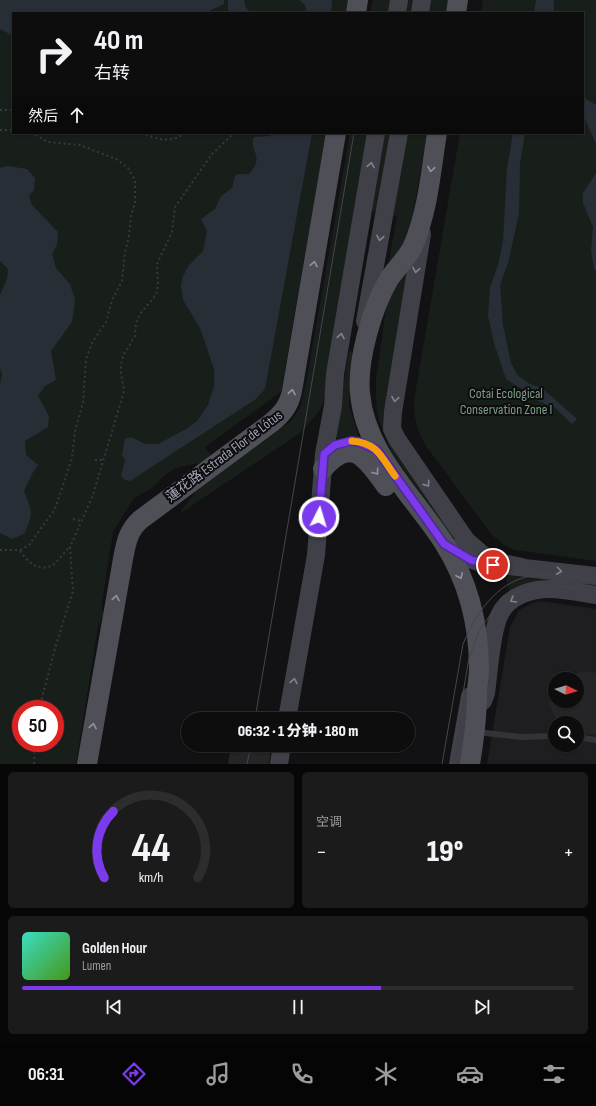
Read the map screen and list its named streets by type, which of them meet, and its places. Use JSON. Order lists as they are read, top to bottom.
{
  "streets": {
    "main road": ["蓮花路 Estrada Flor de Lótus"]
  },
  "parks": ["Cotai Ecological Conservation Zone I"],
  "north": "right",
  "page": {
    "turn": ["40 m", "右转"],
    "then": "然后",
    "limit": "50",
    "trip": "06:32 · 1 分钟 · 180 m",
    "tile": "空调",
    "heat": ["−", "19°", "+"],
    "song": ["Golden Hour", "Lumen"],
    "tabs": "06:31",
    "gauge": ["44", "km/h"]
  }
}
